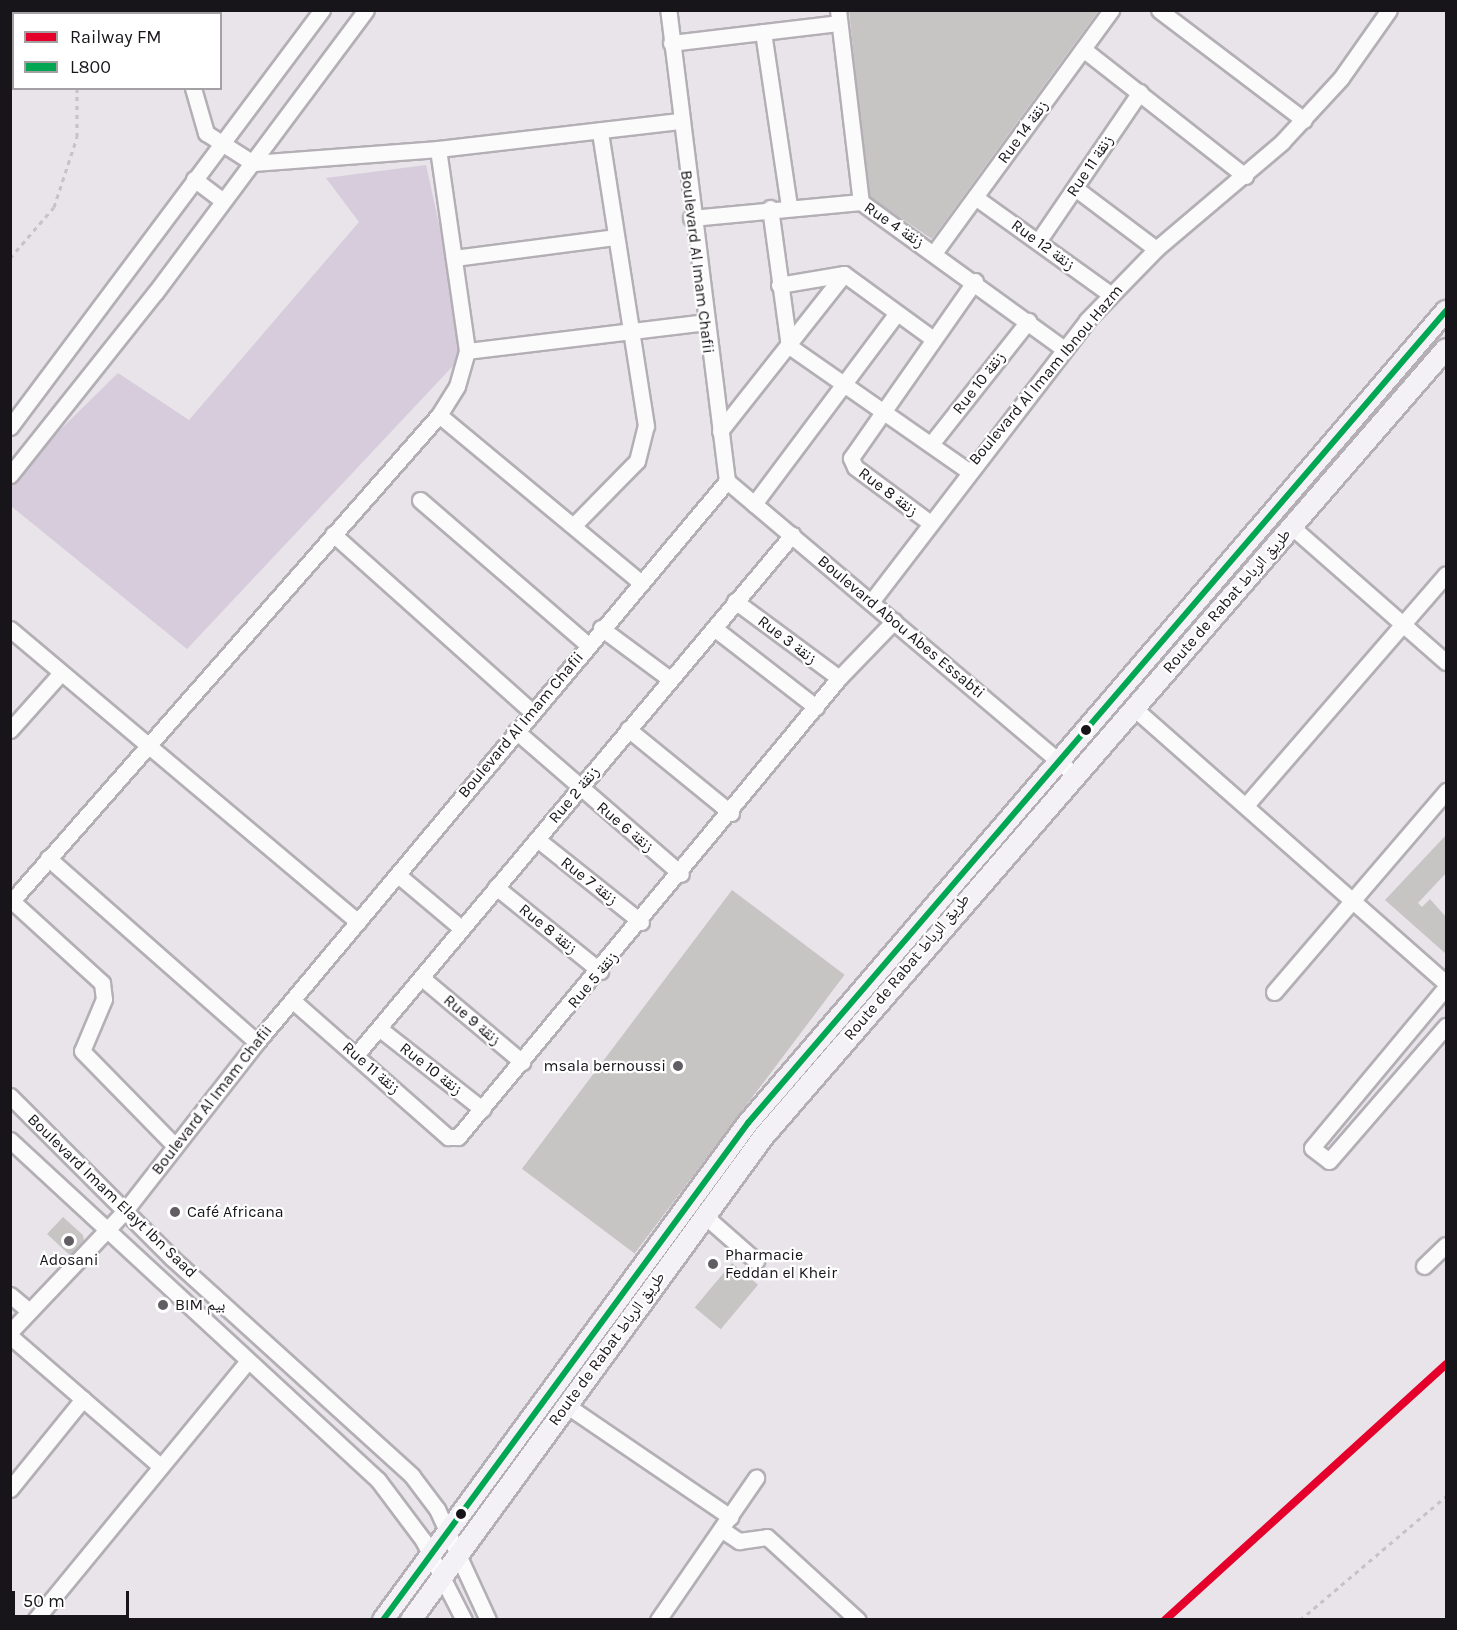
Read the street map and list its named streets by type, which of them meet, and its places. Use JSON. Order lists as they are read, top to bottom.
{
  "streets": {
    "main road": ["Route de Rabat طريق الرباط"],
    "street": [
      "Rue 14 زنقة",
      "Rue 11 زنقة",
      "Rue 4 زنقة",
      "Rue 12 زنقة",
      "Boulevard Al Imam Chafii",
      "Boulevard Al Imam Ibnou Hazm",
      "Rue 10 زنقة",
      "Rue 8 زنقة",
      "Boulevard Abou Abes Essabti",
      "Rue 3 زنقة",
      "Rue 2 زنقة",
      "Rue 6 زنقة",
      "Rue 7 زنقة",
      "Rue 5 زنقة",
      "Rue 9 زنقة",
      "Boulevard Imam Elayt Ibn Saad"
    ]
  },
  "crossings": [
    ["Rue 14 زنقة", "Rue 4 زنقة"],
    ["Rue 14 زنقة", "Rue 12 زنقة"],
    ["Rue 11 زنقة", "Rue 12 زنقة"],
    ["Rue 11 زنقة", "Boulevard Al Imam Chafii"],
    ["Rue 11 زنقة", "Rue 2 زنقة"],
    ["Rue 11 زنقة", "Rue 5 زنقة"],
    ["Rue 4 زنقة", "Boulevard Al Imam Chafii"],
    ["Rue 4 زنقة", "Boulevard Al Imam Ibnou Hazm"],
    ["Rue 4 زنقة", "Rue 10 زنقة"],
    ["Rue 12 زنقة", "Boulevard Al Imam Ibnou Hazm"],
    ["Boulevard Al Imam Chafii", "Boulevard Abou Abes Essabti"],
    ["Boulevard Al Imam Chafii", "Rue 6 زنقة"],
    ["Boulevard Al Imam Chafii", "Boulevard Imam Elayt Ibn Saad"],
    ["Boulevard Al Imam Ibnou Hazm", "Rue 8 زنقة"],
    ["Boulevard Al Imam Ibnou Hazm", "Boulevard Abou Abes Essabti"],
    ["Rue 10 زنقة", "Rue 2 زنقة"],
    ["Rue 10 زنقة", "Rue 5 زنقة"],
    ["Rue 8 زنقة", "Rue 2 زنقة"],
    ["Rue 8 زنقة", "Rue 5 زنقة"],
    ["Route de Rabat طريق الرباط", "Boulevard Abou Abes Essabti"],
    ["Route de Rabat طريق الرباط", "Boulevard Imam Elayt Ibn Saad"],
    ["Boulevard Abou Abes Essabti", "Rue 2 زنقة"],
    ["Boulevard Abou Abes Essabti", "Rue 5 زنقة"],
    ["Rue 3 زنقة", "Rue 2 زنقة"],
    ["Rue 3 زنقة", "Rue 5 زنقة"],
    ["Rue 2 زنقة", "Rue 6 زنقة"],
    ["Rue 2 زنقة", "Rue 7 زنقة"],
    ["Rue 2 زنقة", "Rue 9 زنقة"],
    ["Rue 6 زنقة", "Rue 5 زنقة"],
    ["Rue 7 زنقة", "Rue 5 زنقة"],
    ["Rue 5 زنقة", "Rue 9 زنقة"]
  ],
  "places": [
    "msala bernoussi",
    "Café Africana",
    "Adosani",
    "Pharmacie Feddan el Kheir",
    "BIM بيم"
  ],
  "lines": ["transit line L800", "rail line FM"],
  "legend": ["Railway FM", "L800"],
  "scale_bar": "50 m"
}
